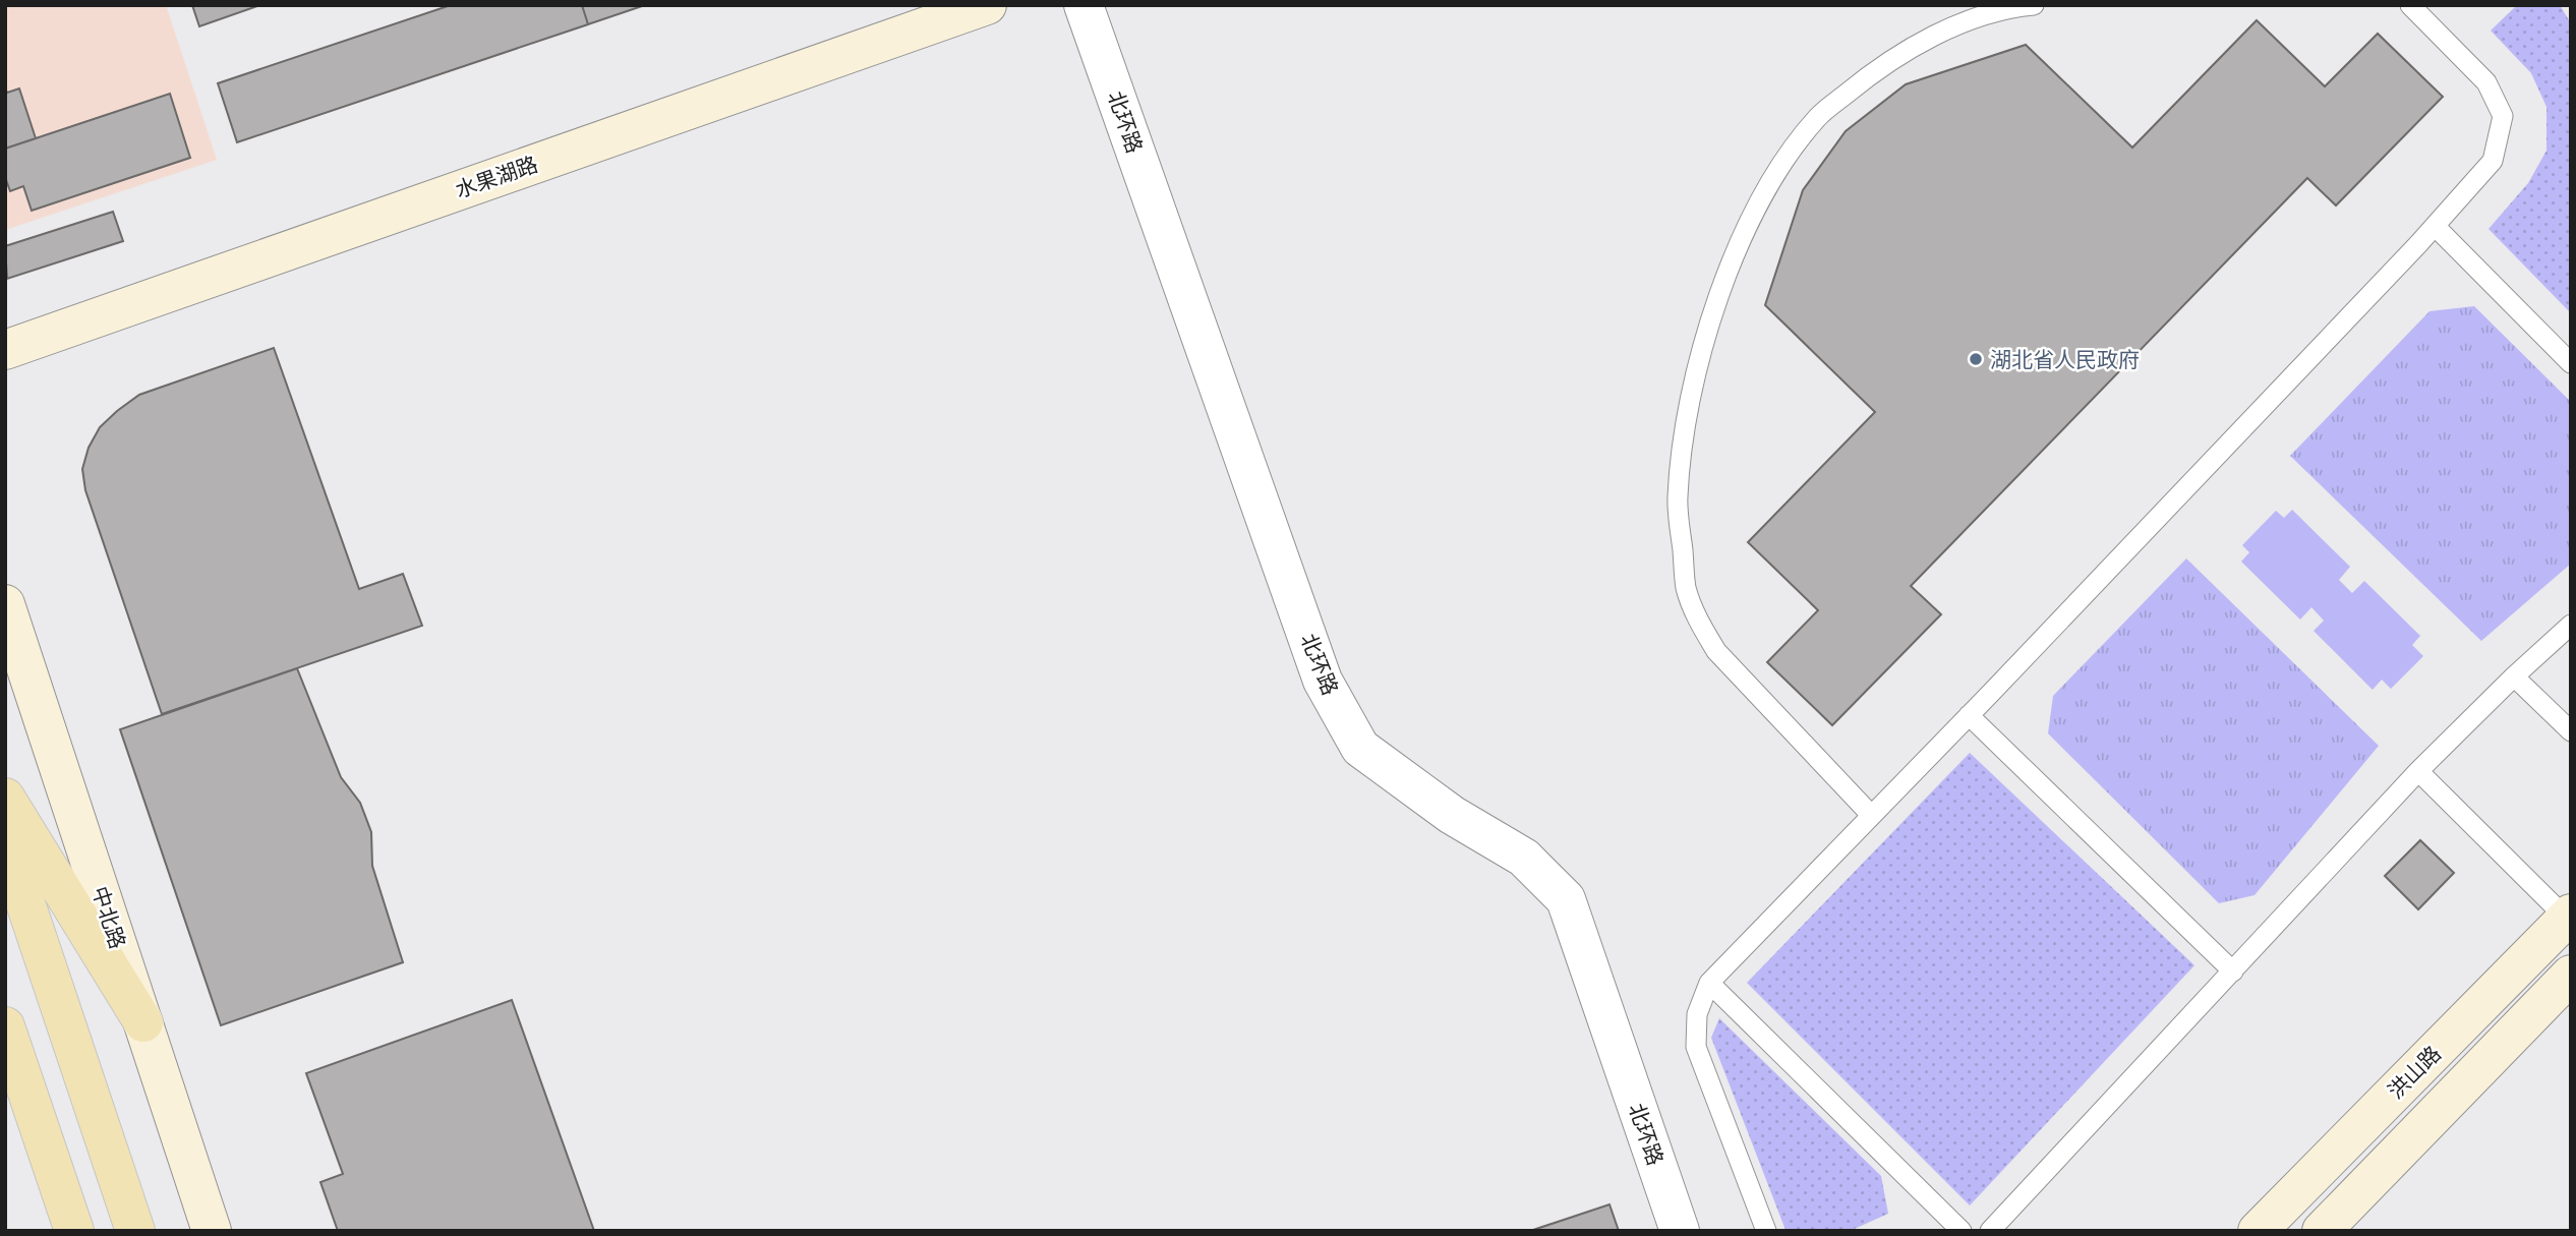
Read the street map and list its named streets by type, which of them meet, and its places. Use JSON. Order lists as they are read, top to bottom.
{
  "streets": {
    "main road": ["水果湖路", "中北路", "洪山路"],
    "street": ["北环路"]
  },
  "places": ["湖北省人民政府"]
}
